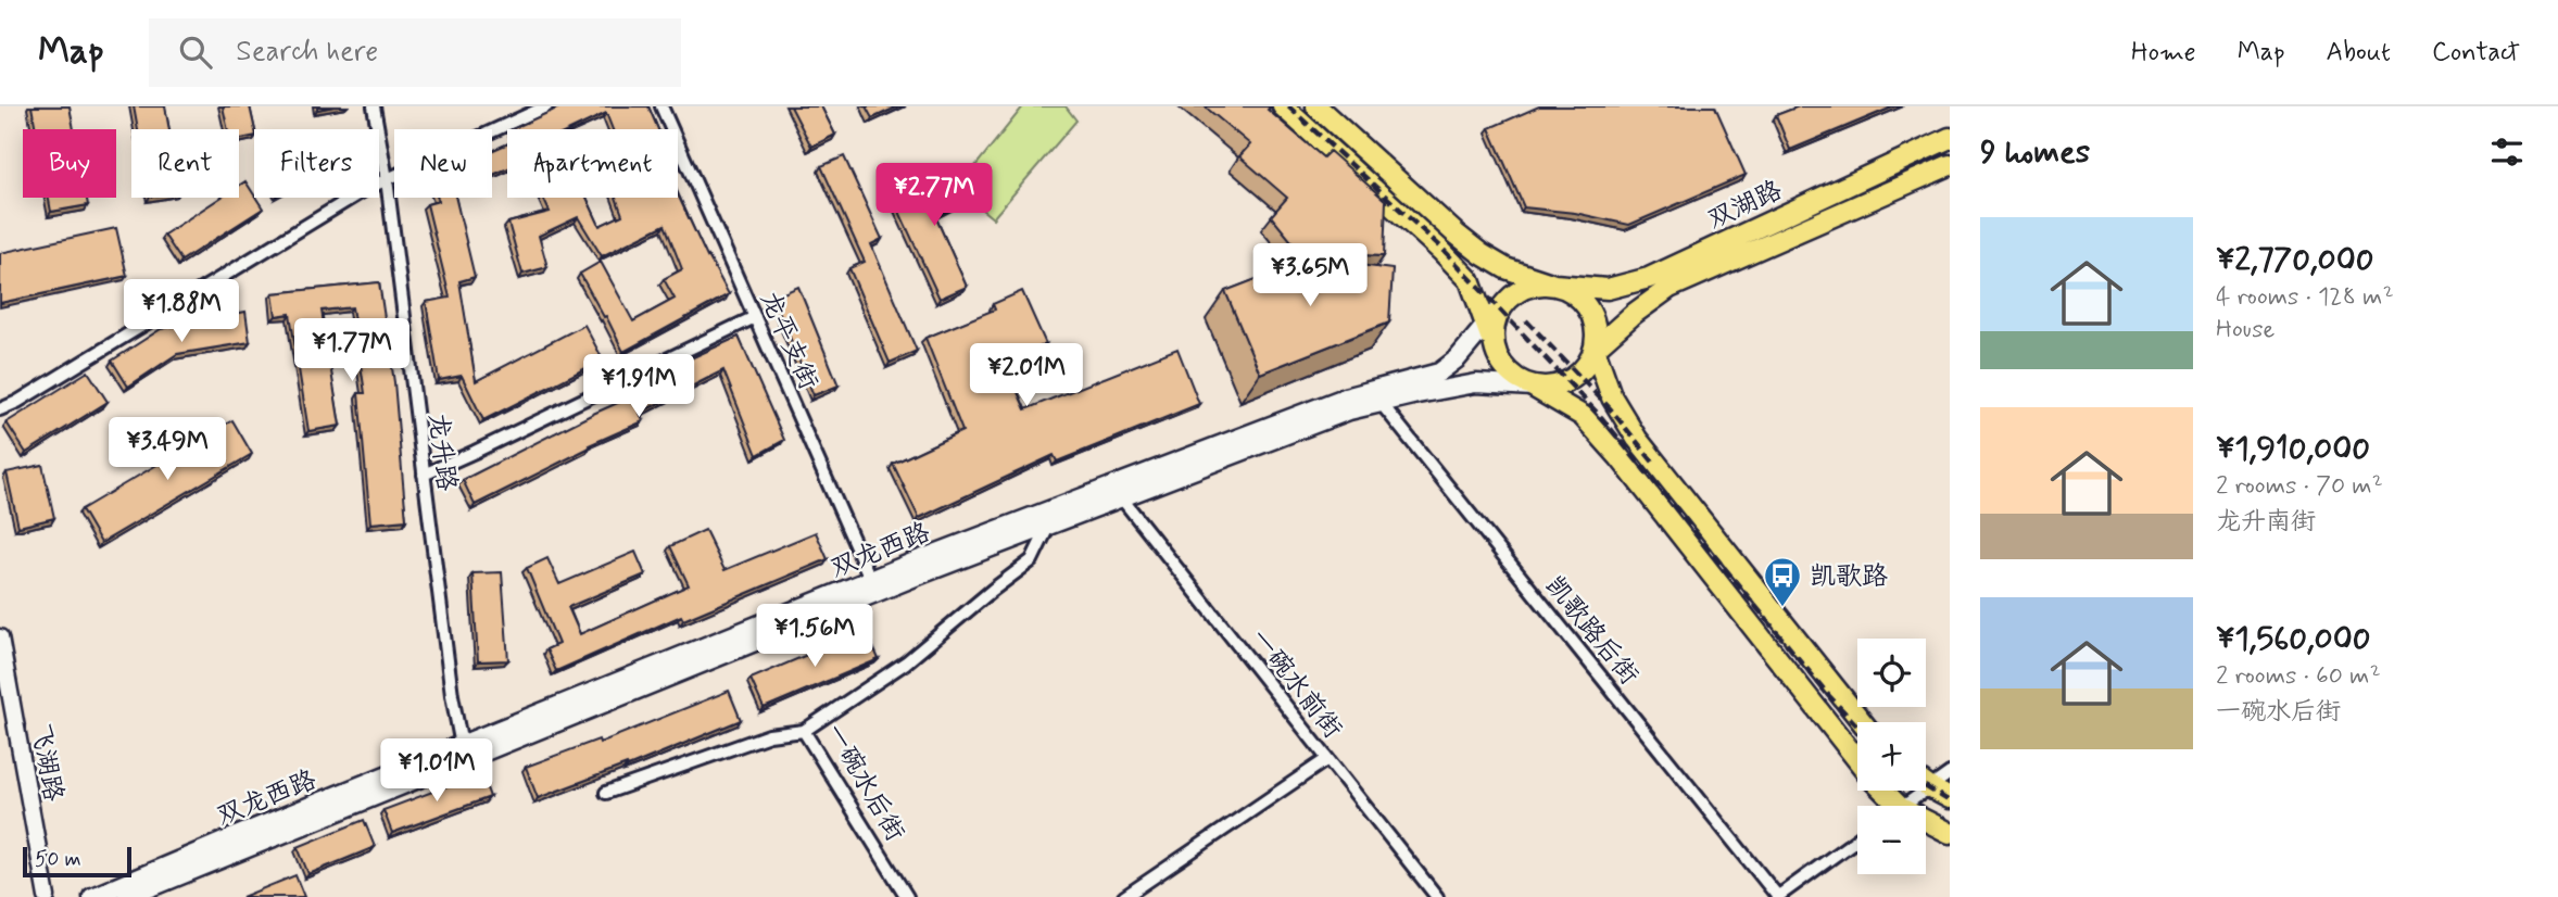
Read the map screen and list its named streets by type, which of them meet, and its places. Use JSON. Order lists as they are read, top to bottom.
{
  "streets": {
    "main road": ["双湖路", "双龙西路"],
    "street": [
      "龙平支街",
      "龙升路",
      "凯歌路后街",
      "一碗水前街",
      "飞湖路",
      "一碗水后街"
    ]
  },
  "crossings": [
    ["双湖路", "双龙西路"],
    ["龙平支街", "双龙西路"],
    ["龙升路", "双龙西路"],
    ["双龙西路", "凯歌路后街"],
    ["双龙西路", "一碗水前街"],
    ["双龙西路", "一碗水后街"]
  ],
  "places": {
    "bus stop": ["凯歌路"]
  },
  "scale_bar": "50 m",
  "page": {
    "header": "Map",
    "search": "Search here",
    "nav": [
      "Home",
      "Map",
      "About",
      "Contact"
    ],
    "heading": "9 homes",
    "chip": [
      "Buy",
      "Rent",
      "Filters",
      "New",
      "Apartment"
    ],
    "price": [
      "¥2.77M",
      "¥3.65M",
      "¥1.88M",
      "¥1.77M",
      "¥2.01M",
      "¥1.91M",
      "¥3.49M",
      "¥1.56M",
      "¥1.01M"
    ],
    "list": [
      {
        "name": "¥2,770,000",
        "note": "4 rooms · 128 m² · House"
      },
      {
        "name": "¥1,910,000",
        "note": "2 rooms · 70 m² · 龙升南街"
      },
      {
        "name": "¥1,560,000",
        "note": "2 rooms · 60 m² · 一碗水后街"
      }
    ],
    "map_buttons": ["+", "−"],
    "scale": "50 m"
  }
}
